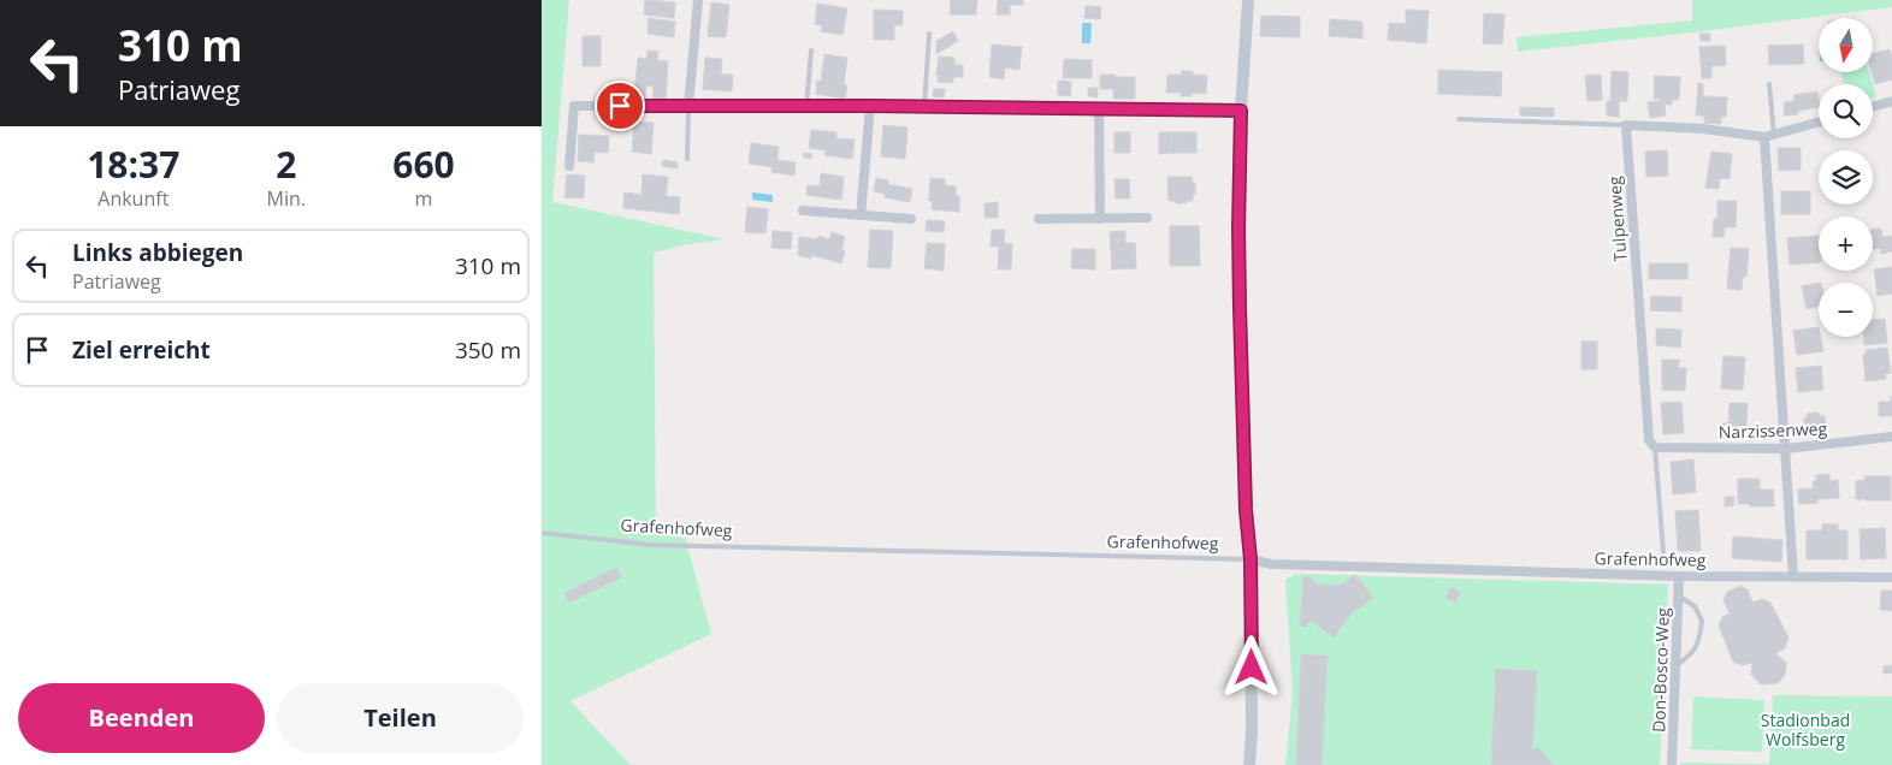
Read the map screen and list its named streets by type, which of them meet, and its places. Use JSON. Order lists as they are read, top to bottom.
{
  "streets": {
    "street": [
      "Tulpenweg",
      "Narzissenweg",
      "Grafenhofweg",
      "Don-Bosco-Weg"
    ]
  },
  "crossings": [
    ["Tulpenweg", "Narzissenweg"],
    ["Grafenhofweg", "Don-Bosco-Weg"]
  ],
  "parks": ["Stadionbad Wolfsberg"],
  "north": "bottom",
  "page": {
    "turn": ["310 m", "Patriaweg"],
    "map_buttons": ["+", "−"],
    "eta": [
      "18:37",
      "Ankunft",
      "2",
      "Min.",
      "660",
      "m"
    ],
    "list": [
      {
        "name": "Links abbiegen",
        "note": "Patriaweg",
        "value": "310 m"
      },
      {
        "name": "Ziel erreicht",
        "value": "350 m"
      }
    ],
    "buttons": ["Beenden", "Teilen"]
  }
}
